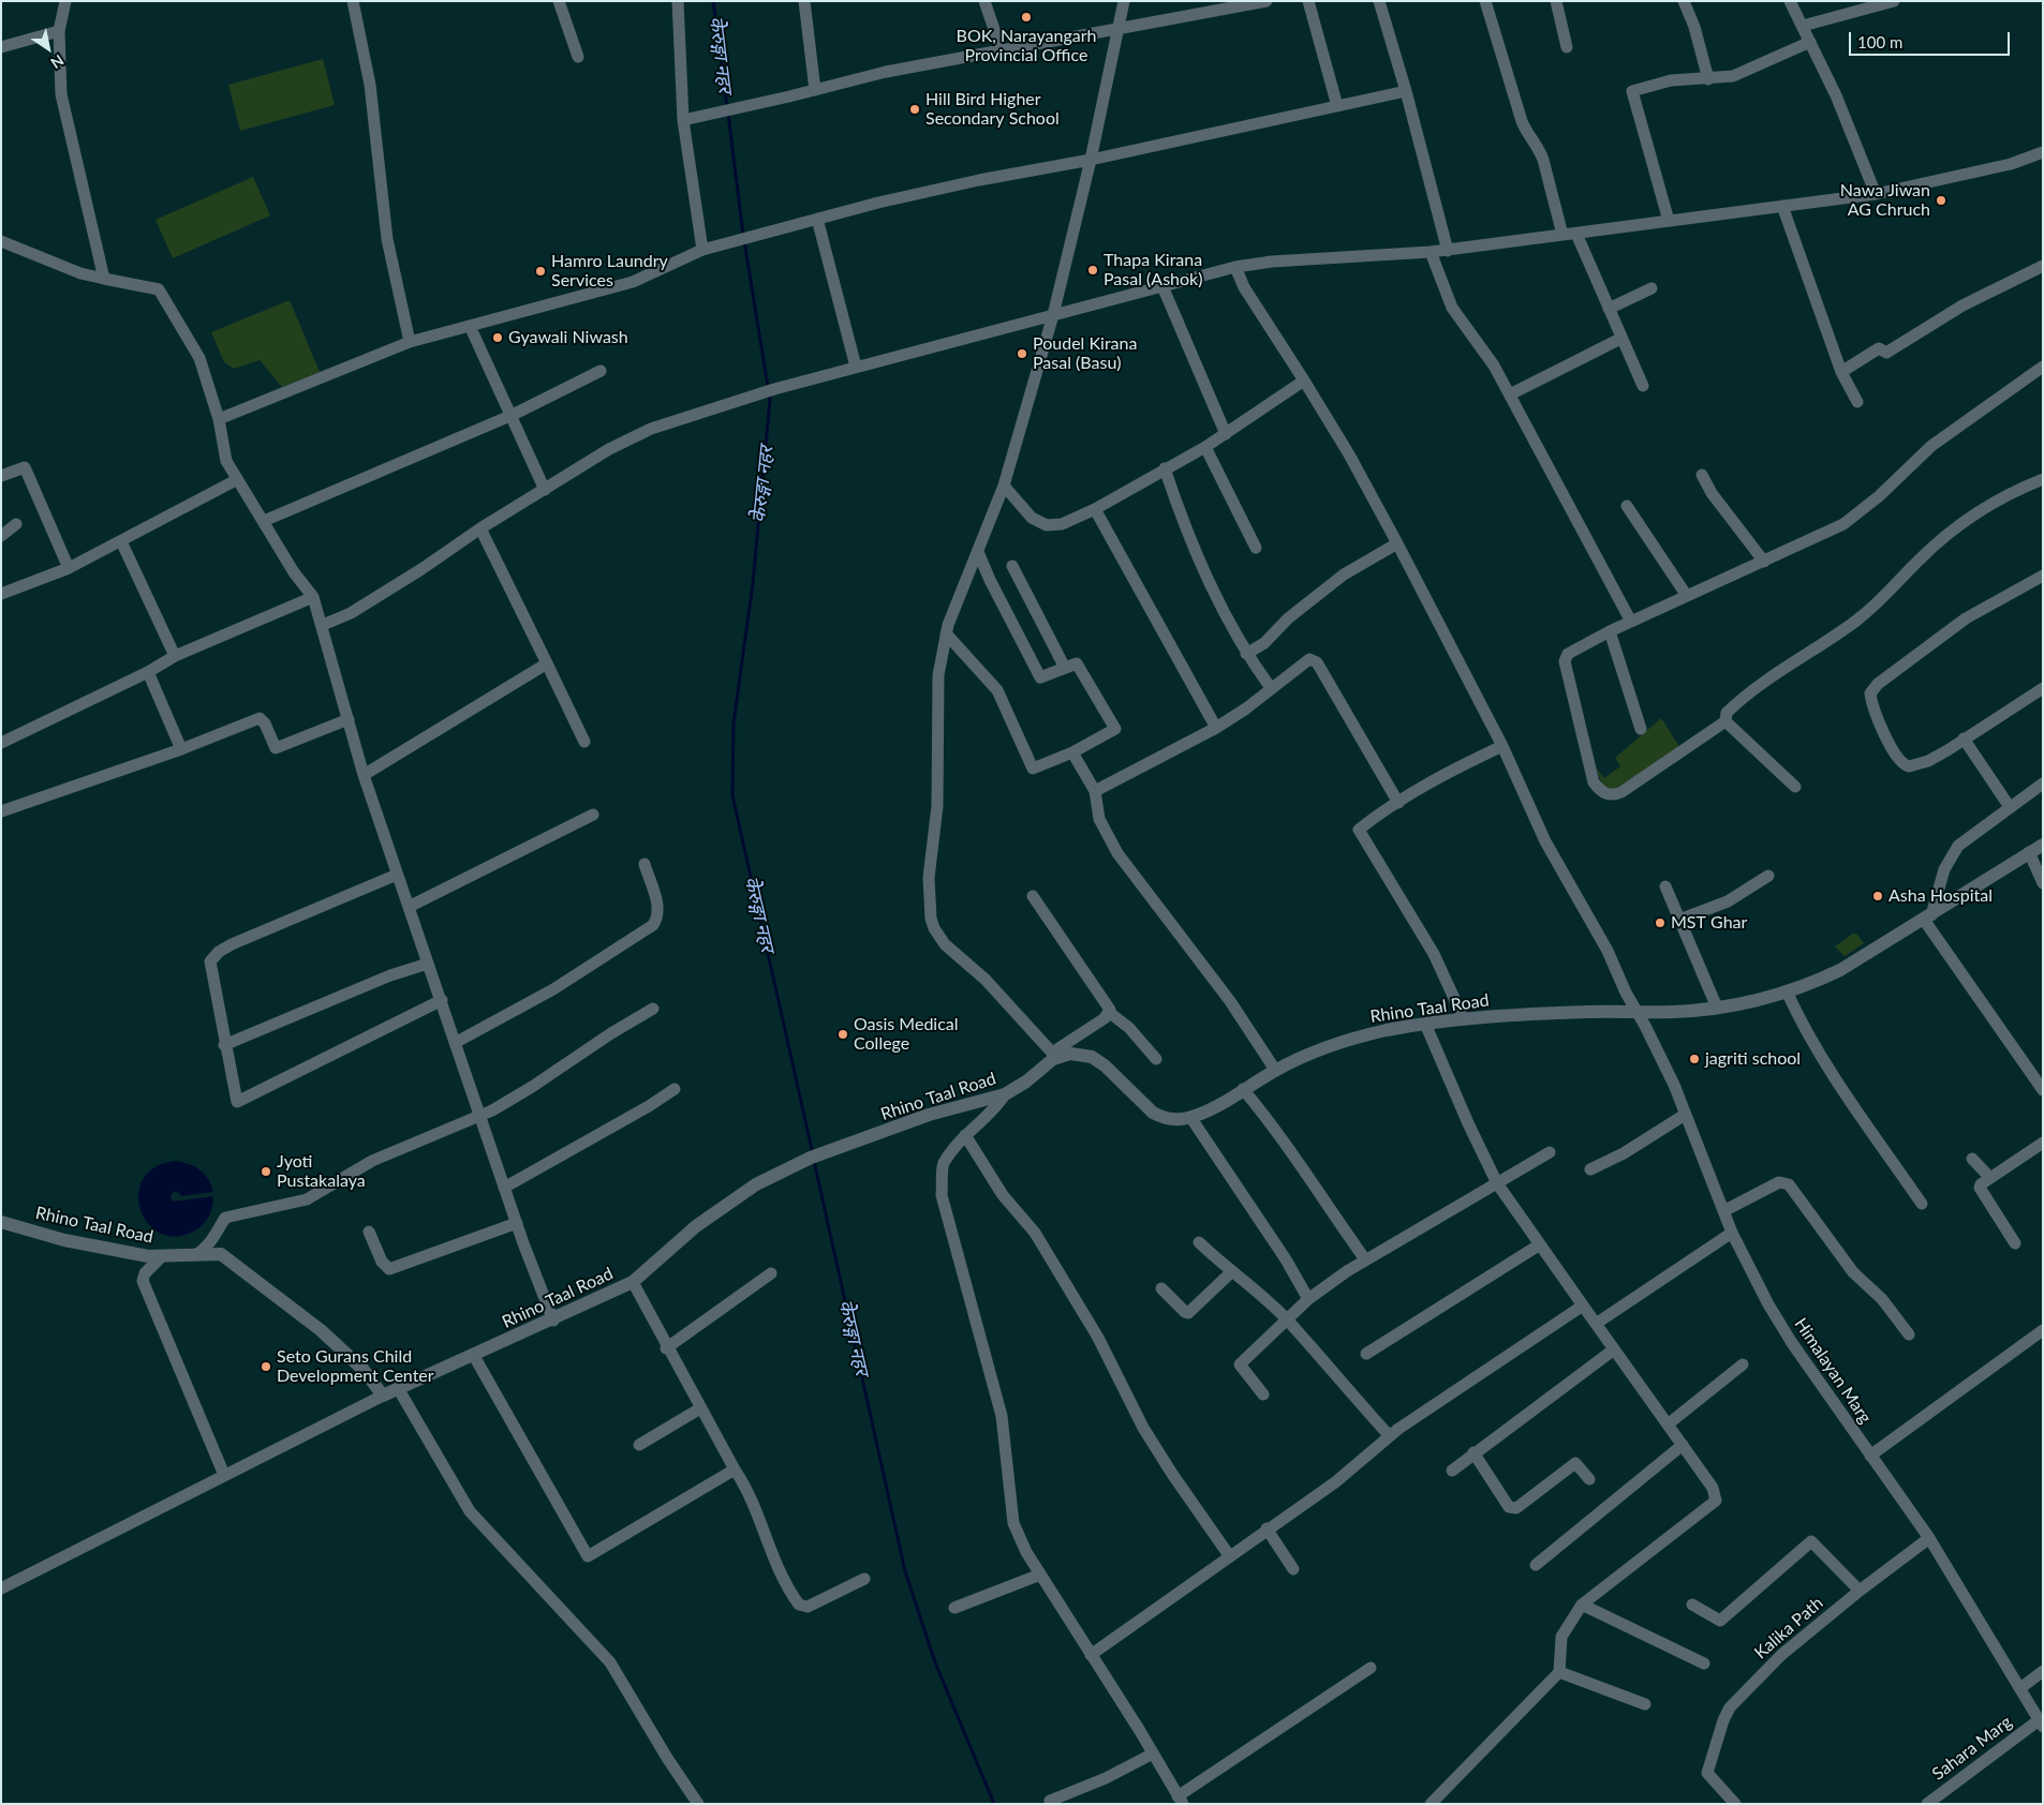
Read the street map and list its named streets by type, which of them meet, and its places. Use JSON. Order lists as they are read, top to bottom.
{
  "streets": {
    "street": [
      "Rhino Taal Road",
      "Himalayan Marg",
      "Kalika Path",
      "Sahara Marg"
    ]
  },
  "crossings": [
    ["Rhino Taal Road", "Himalayan Marg"],
    ["Himalayan Marg", "Kalika Path"],
    ["Himalayan Marg", "Sahara Marg"]
  ],
  "water": ["केेरुङ्गा नहर"],
  "places": [
    "BOK, Narayangarh Provincial Office",
    "Hill Bird Higher Secondary School",
    "Nawa Jiwan AG Chruch",
    "Thapa Kirana Pasal (Ashok)",
    "Hamro Laundry Services",
    "Gyawali Niwash",
    "Poudel Kirana Pasal (Basu)",
    "Asha Hospital",
    "MST Ghar",
    "Oasis Medical College",
    "jagriti school",
    "Jyoti Pustakalaya",
    "Seto Gurans Child Development Center"
  ],
  "scale_bar": "100 m",
  "north": "bottom right"
}
